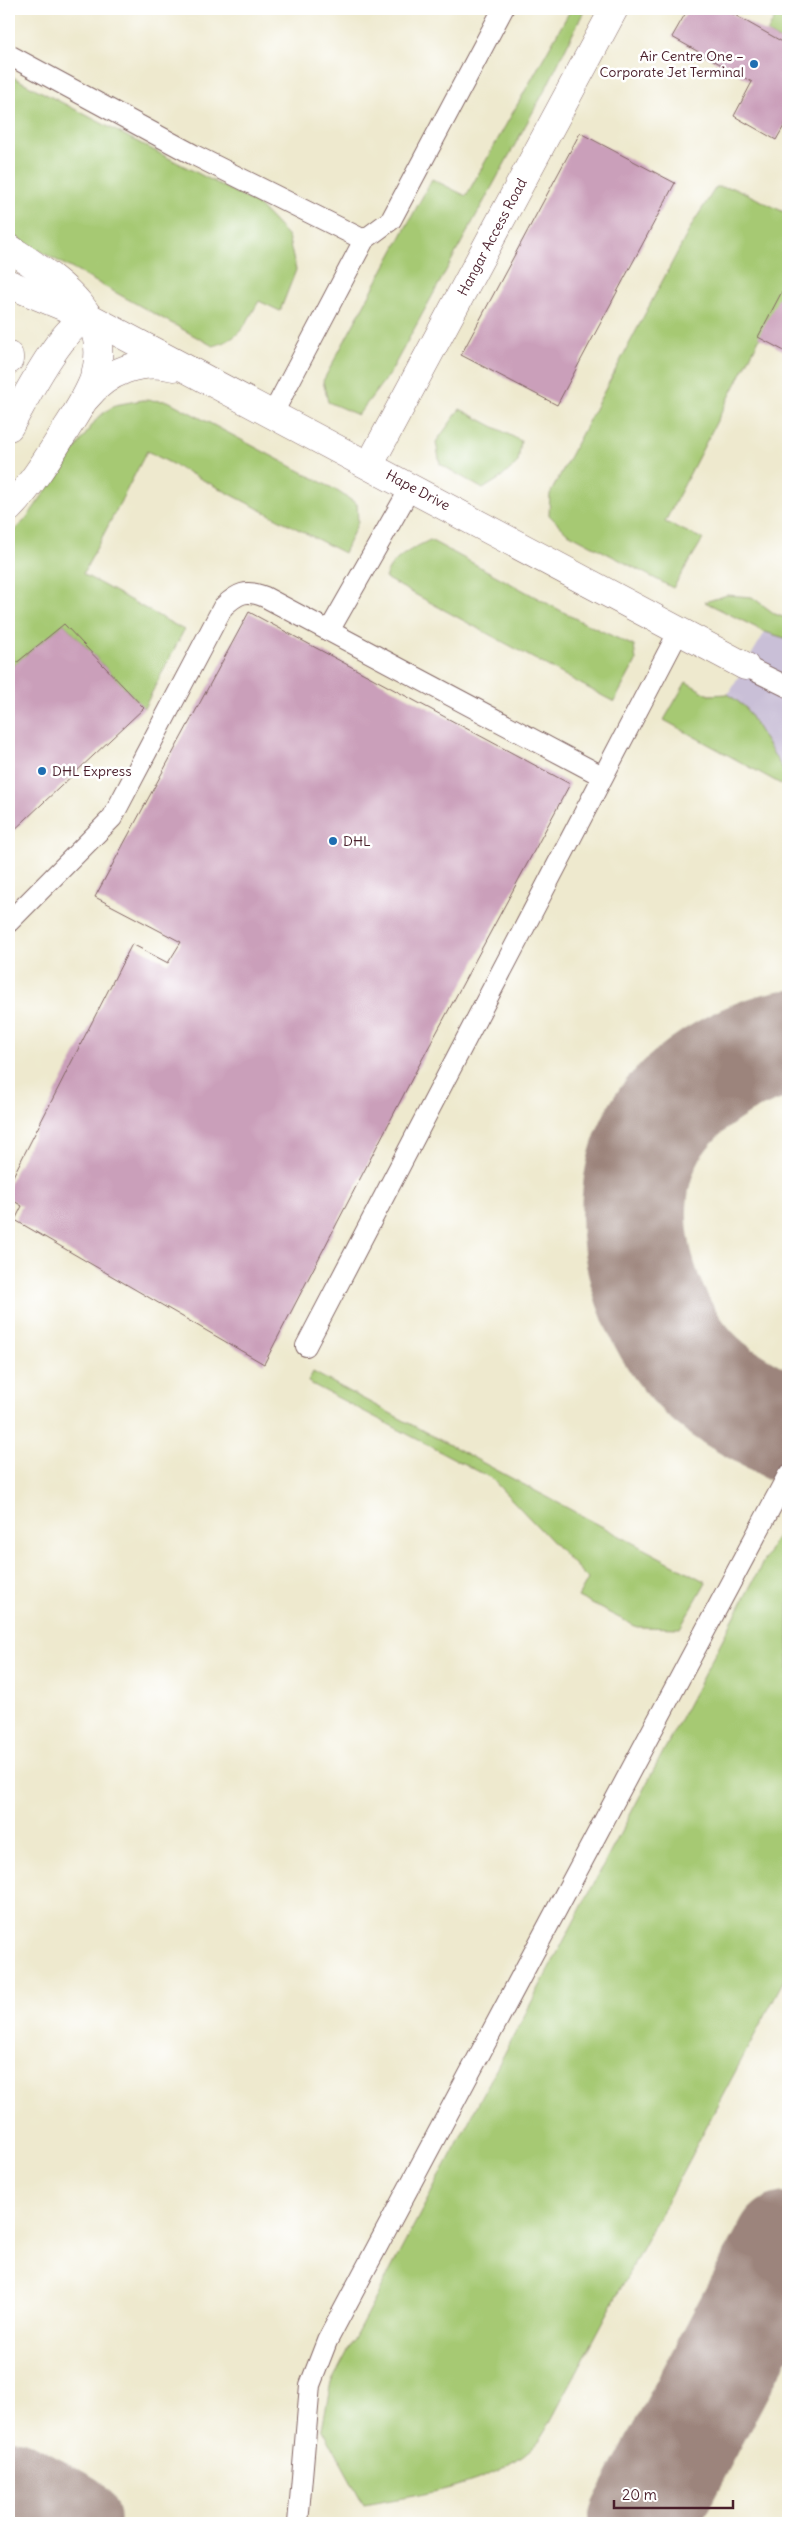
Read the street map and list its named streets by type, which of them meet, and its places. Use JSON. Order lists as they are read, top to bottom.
{
  "streets": {
    "street": ["Hangar Access Road", "Hape Drive"]
  },
  "crossings": [
    ["Hangar Access Road", "Hape Drive"]
  ],
  "places": ["Air Centre One – Corporate Jet Terminal", "DHL Express", "DHL"],
  "scale_bar": "20 m"
}
